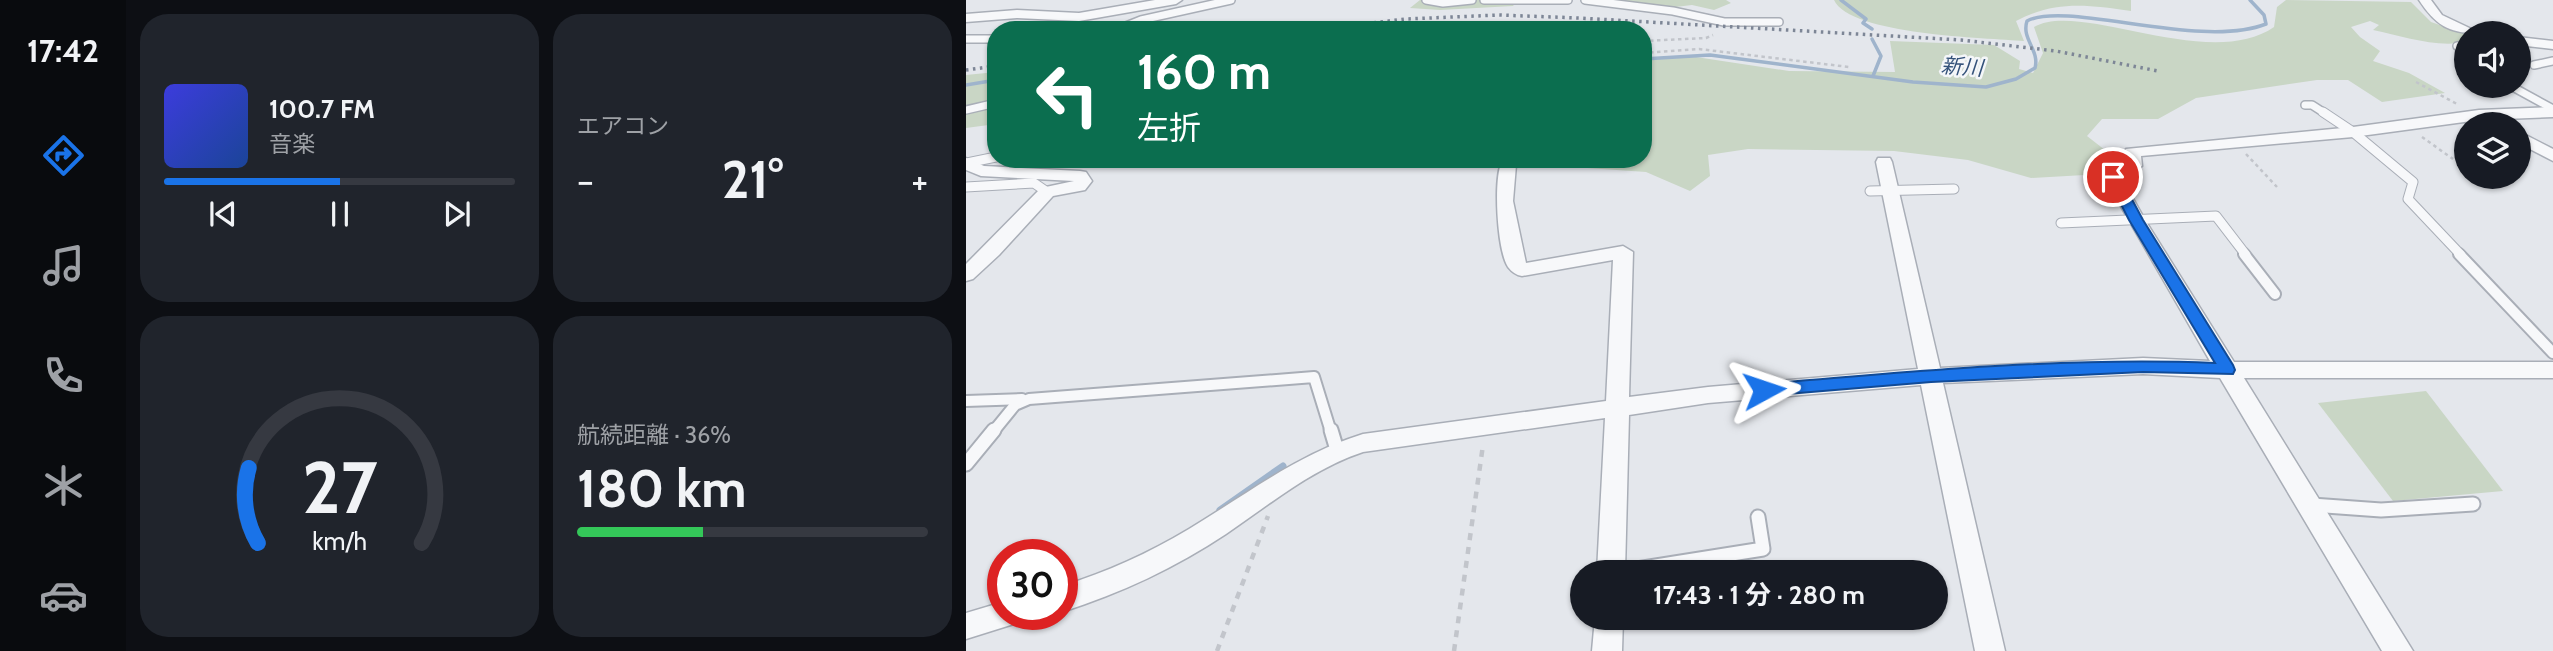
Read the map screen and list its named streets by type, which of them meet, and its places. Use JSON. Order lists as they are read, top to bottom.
{
  "water": ["新川"],
  "page": {
    "tabs": "17:42",
    "tile": [
      "エアコン",
      ["航続距離 · 36%", "180 km"]
    ],
    "turn": ["160 m", "左折"],
    "song": ["100.7 FM", "音楽"],
    "heat": ["−", "21°", "+"],
    "limit": "30",
    "trip": "17:43 · 1 分 · 280 m",
    "gauge": ["27", "km/h"]
  }
}
